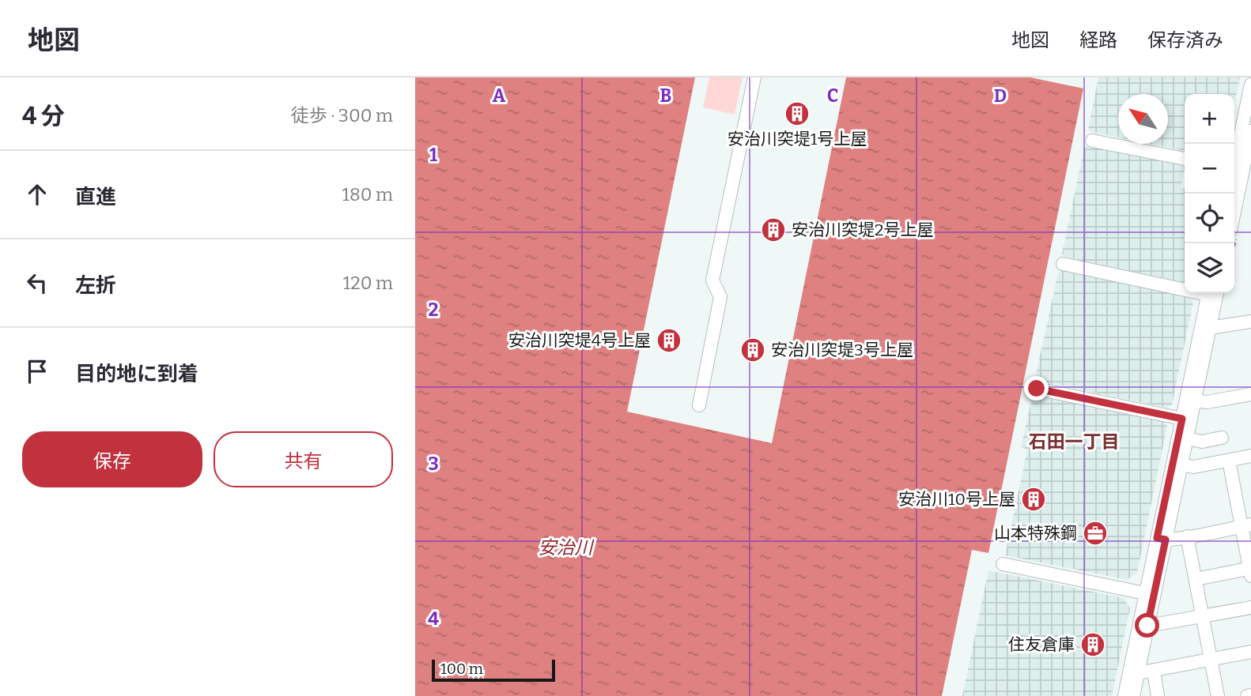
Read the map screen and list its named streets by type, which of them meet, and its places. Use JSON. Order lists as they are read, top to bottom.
{
  "districts": ["石田一丁目"],
  "water": ["安治川"],
  "places": {
    "building": [
      "安治川突堤1号上屋",
      "安治川突堤2号上屋",
      "安治川突堤4号上屋",
      "安治川突堤3号上屋",
      "安治川10号上屋",
      "住友倉庫"
    ],
    "office": ["山本特殊鋼"]
  },
  "scale_bar": "100 m",
  "north": "top left",
  "page": {
    "header": "地図",
    "nav": ["地図", "経路", "保存済み"],
    "heading": ["4 分", "徒歩 · 300 m"],
    "map_buttons": ["+", "−"],
    "list": [
      ["直進", "180 m"],
      ["左折", "120 m"],
      "目的地に到着"
    ],
    "buttons": ["保存", "共有"],
    "scale": "100 m"
  },
  "grid": {
    "columns": [
      "A",
      "B",
      "C",
      "D"
    ],
    "rows": [
      "1",
      "2",
      "3",
      "4"
    ]
  }
}
